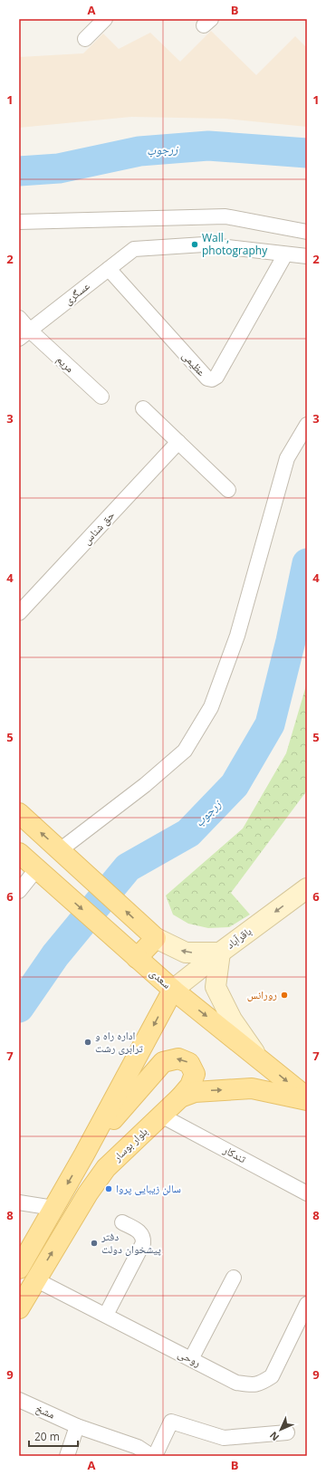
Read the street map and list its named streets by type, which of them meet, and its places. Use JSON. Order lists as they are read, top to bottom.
{
  "streets": {
    "main road": ["باقرآباد", "سعدی", "بلوار بوسار"],
    "street": [
      "عسگری",
      "مریم",
      "عظیمی",
      "حق شناس",
      "تندکار",
      "روحی",
      "مشخ"
    ]
  },
  "crossings": [
    ["عسگری", "مریم"],
    ["عسگری", "عظیمی"],
    ["باقرآباد", "سعدی"],
    ["بلوار بوسار", "تندکار"],
    ["بلوار بوسار", "روحی"]
  ],
  "one_way": ["باقرآباد", "بلوار بوسار"],
  "water": ["زرجوب"],
  "places": [
    "Wall , photography",
    "رورانس",
    "اداره راه و ترابری رشت",
    "سالن زیبایی پروا",
    "دفتر پیشخوان دولت"
  ],
  "scale_bar": "20 m",
  "north": "bottom left",
  "grid": {
    "columns": ["A", "B"],
    "rows": [
      "1",
      "2",
      "3",
      "4",
      "5",
      "6",
      "7",
      "8",
      "9"
    ]
  }
}
